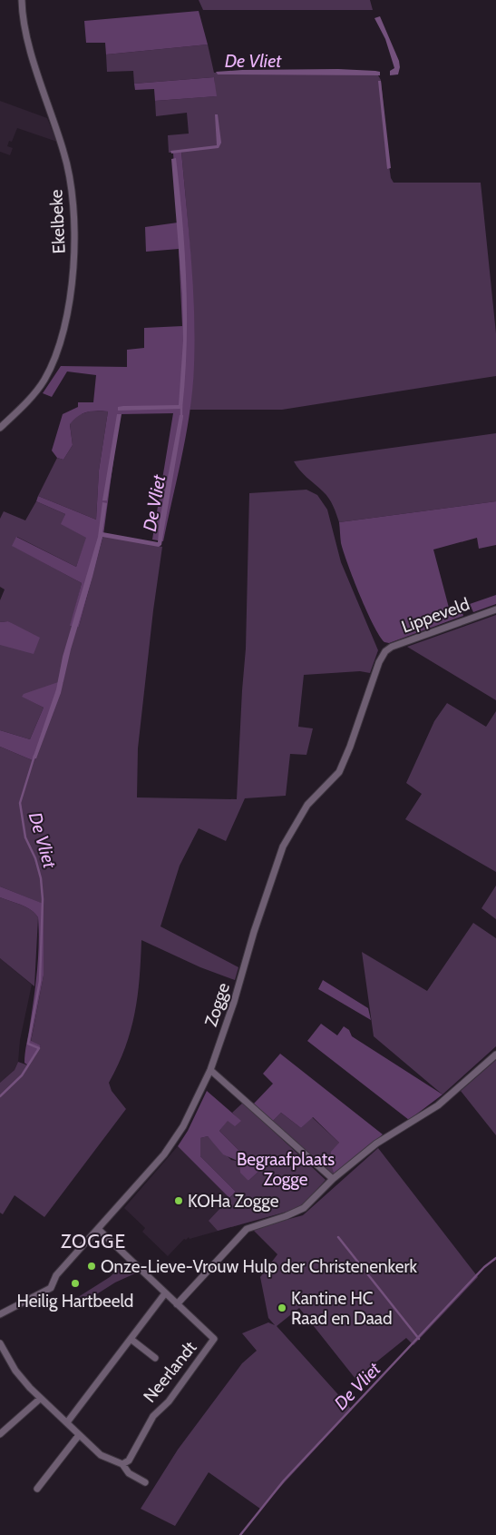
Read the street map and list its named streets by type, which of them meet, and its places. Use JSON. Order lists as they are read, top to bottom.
{
  "streets": {
    "street": [
      "Ekelbeke",
      "Lippeveld",
      "Zogge",
      "Neerlandt"
    ]
  },
  "crossings": [
    ["Lippeveld", "Zogge"],
    ["Zogge", "Neerlandt"]
  ],
  "districts": ["ZOGGE"],
  "water": ["De Vliet"],
  "parks": ["Begraafplaats Zogge"],
  "places": [
    "KOHa Zogge",
    "Onze-Lieve-Vrouw Hulp der Christenenkerk",
    "Heilig Hartbeeld",
    "Kantine HC Raad en Daad"
  ]
}
